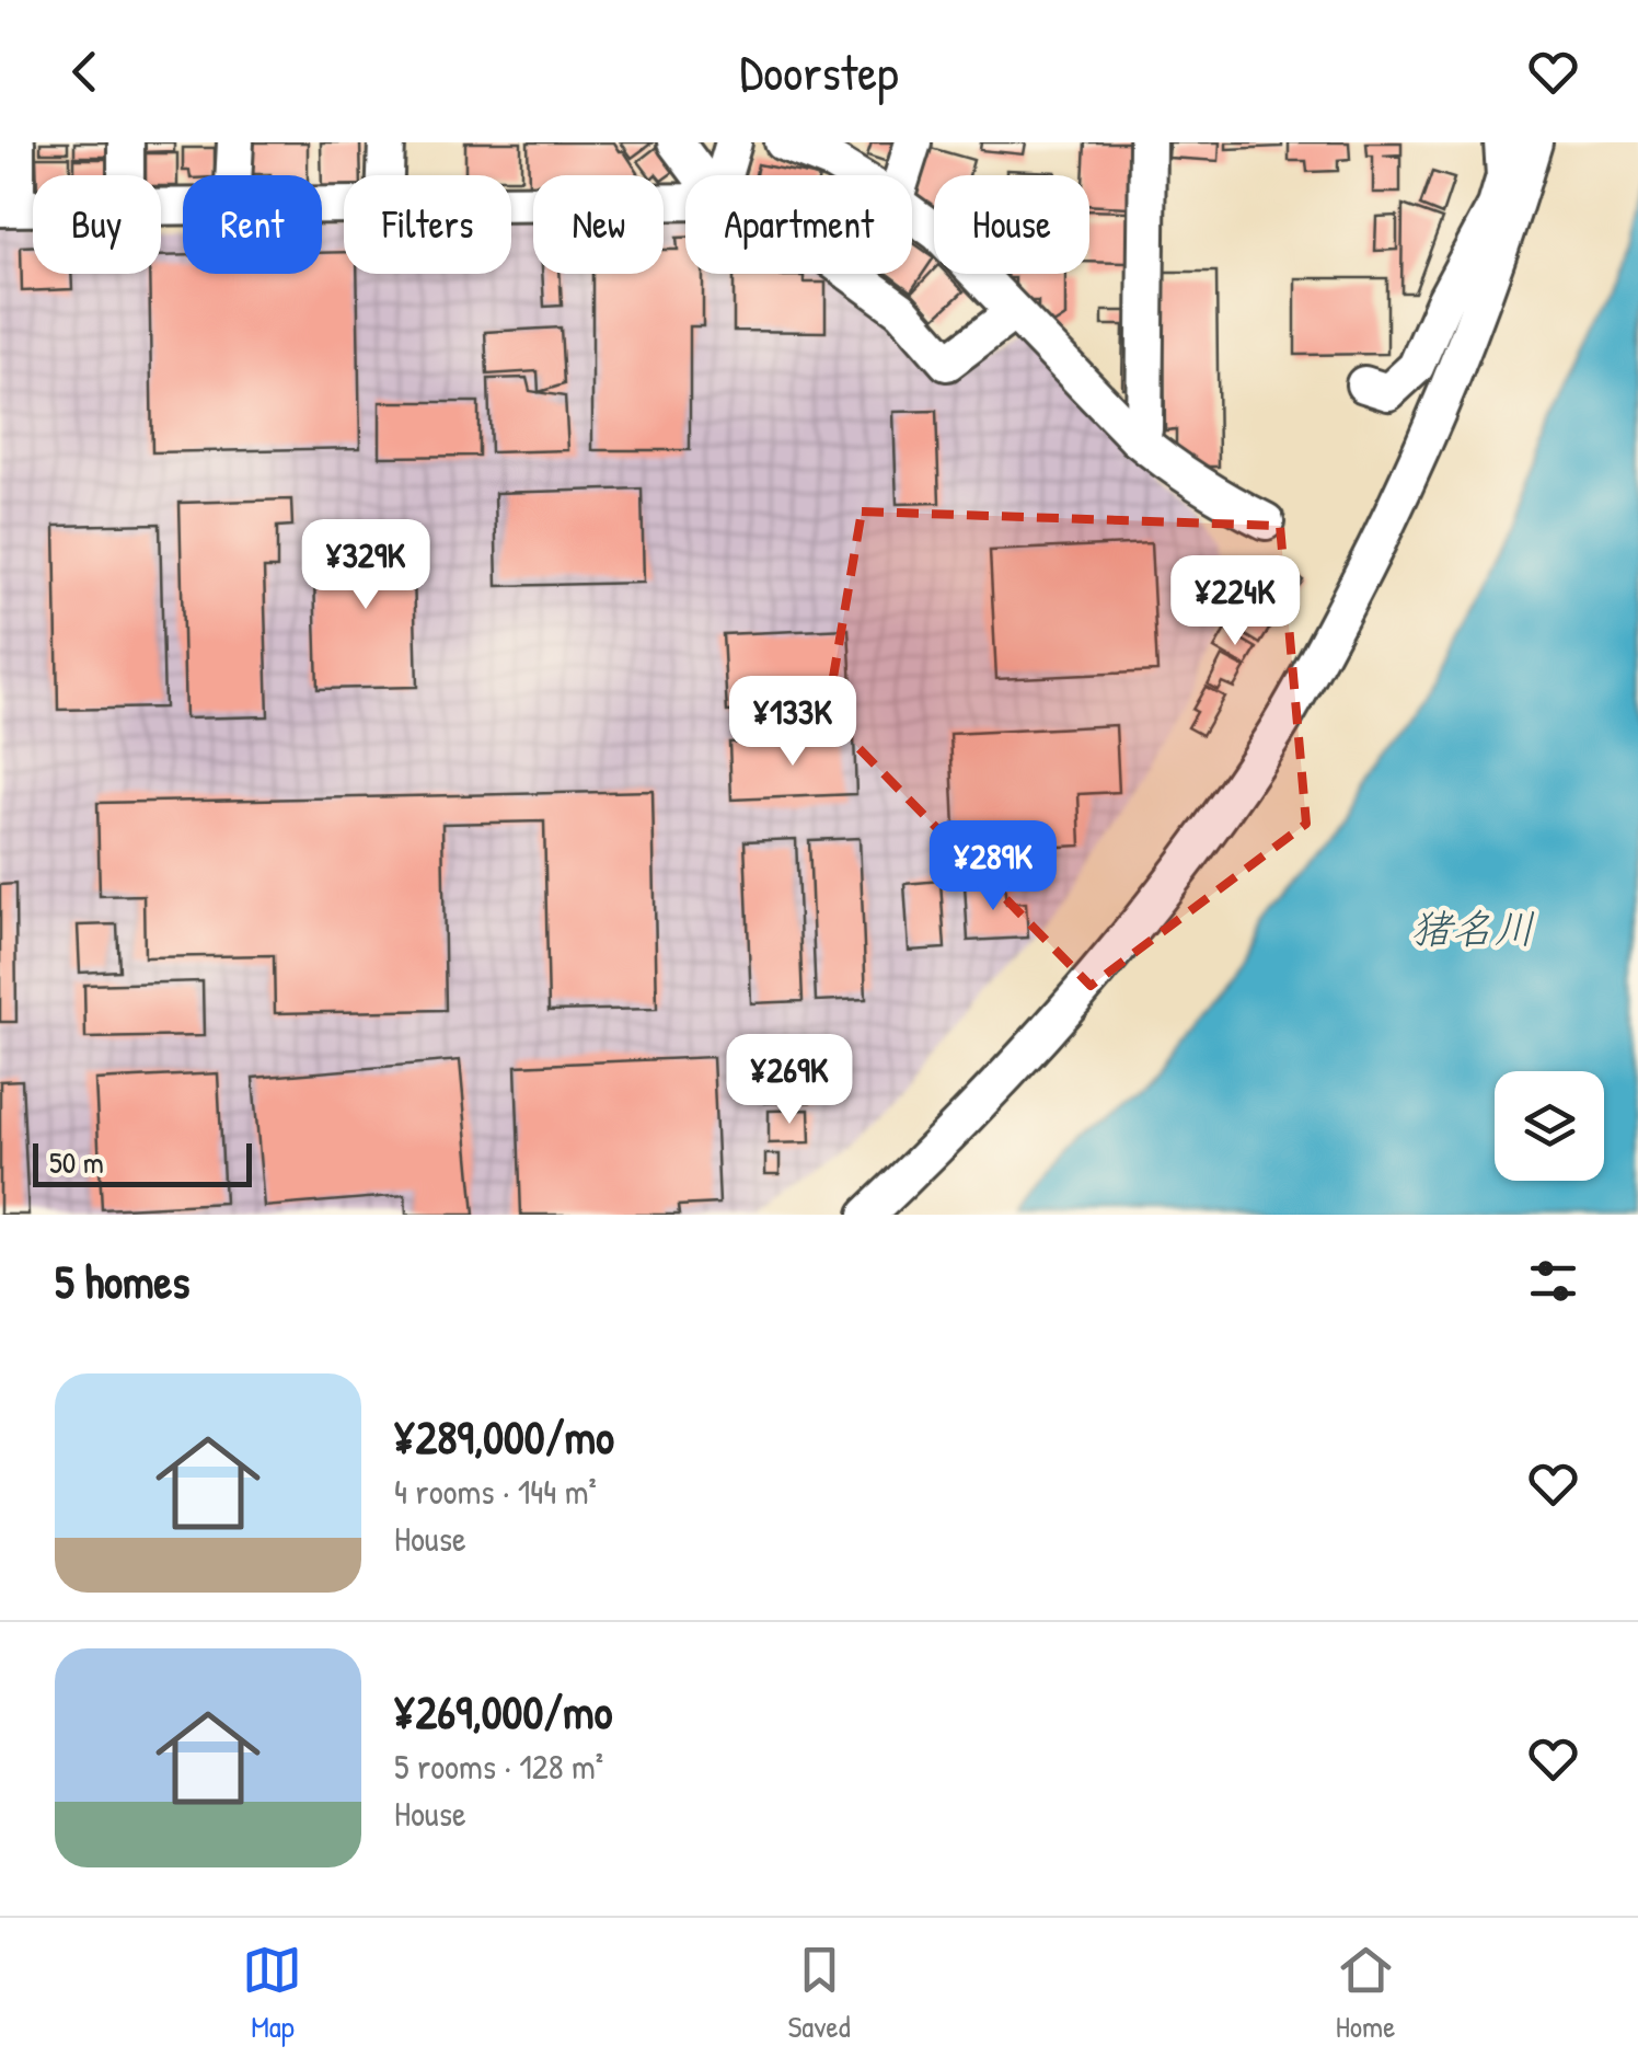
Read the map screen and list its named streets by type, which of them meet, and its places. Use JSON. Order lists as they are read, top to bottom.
{
  "water": ["猪名川"],
  "scale_bar": "50 m",
  "page": {
    "header": "Doorstep",
    "chip": [
      "Buy",
      "Rent",
      "Filters",
      "New",
      "Apartment",
      "House"
    ],
    "price": [
      "¥329K",
      "¥224K",
      "¥133K",
      "¥289K",
      "¥269K"
    ],
    "scale": "50 m",
    "heading": "5 homes",
    "list": [
      {
        "name": "¥289,000/mo",
        "note": "4 rooms · 144 m² · House"
      },
      {
        "name": "¥269,000/mo",
        "note": "5 rooms · 128 m² · House"
      }
    ],
    "tabs": ["Map", "Saved", "Home"]
  }
}
